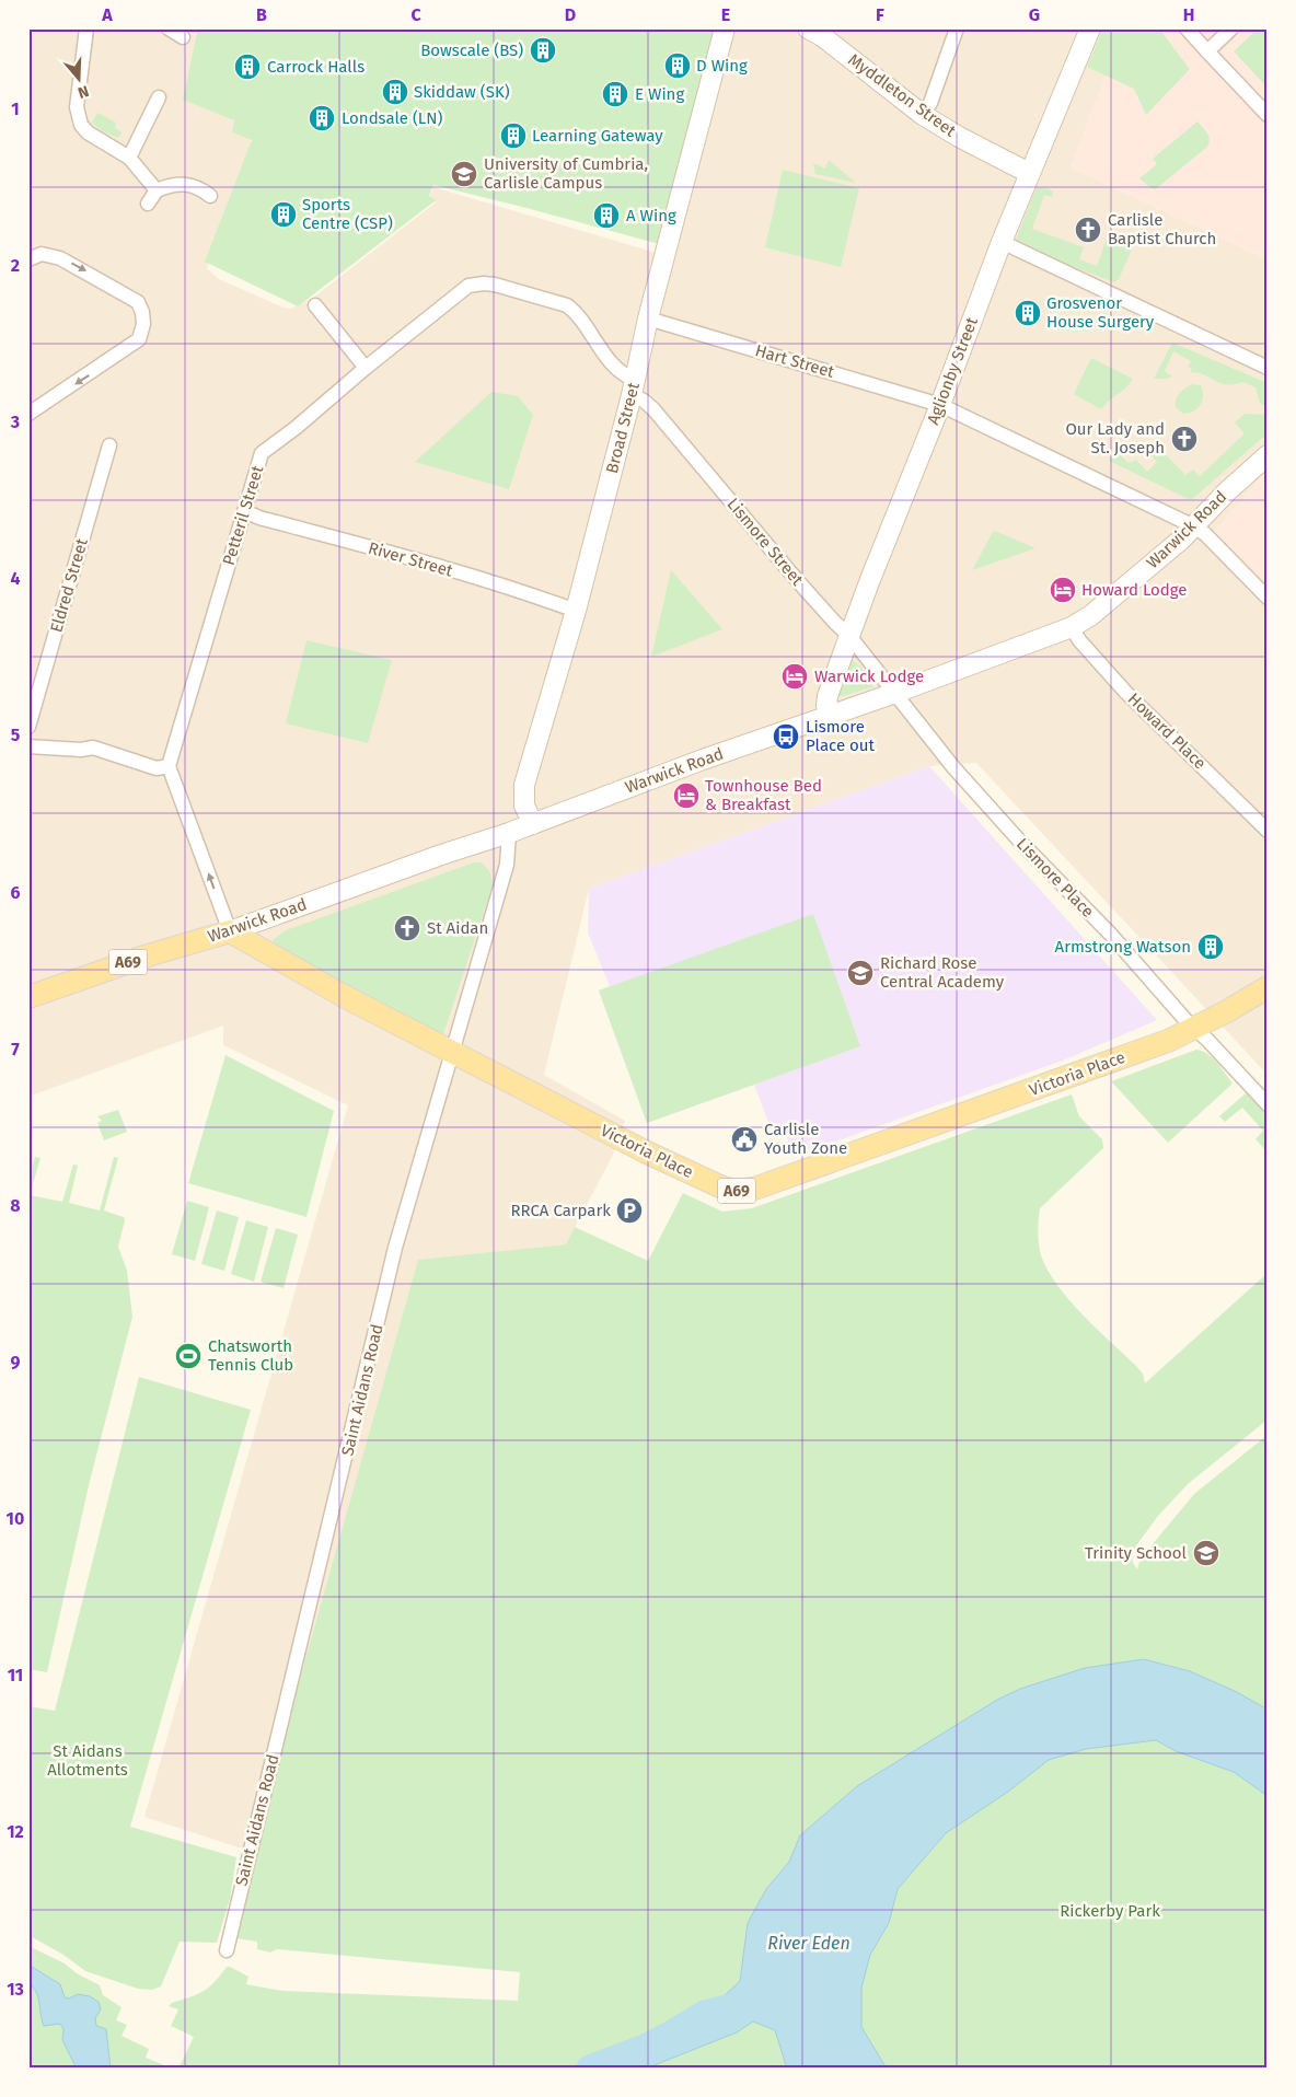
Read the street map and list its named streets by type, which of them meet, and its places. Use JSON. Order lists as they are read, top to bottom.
{
  "streets": {
    "main road": ["Warwick Road", "A69", "Victoria Place"],
    "street": [
      "Myddleton Street",
      "Hart Street",
      "Aglionby Street",
      "Broad Street",
      "Petteril Street",
      "Lismore Street",
      "River Street",
      "Eldred Street",
      "Howard Place",
      "Lismore Place",
      "Saint Aidans Road"
    ]
  },
  "crossings": [
    ["Myddleton Street", "Aglionby Street"],
    ["Hart Street", "Aglionby Street"],
    ["Hart Street", "Broad Street"],
    ["Hart Street", "Warwick Road"],
    ["Aglionby Street", "Warwick Road"],
    ["Aglionby Street", "Lismore Street"],
    ["Broad Street", "Petteril Street"],
    ["Broad Street", "Warwick Road"],
    ["Broad Street", "Lismore Street"],
    ["Broad Street", "River Street"],
    ["Petteril Street", "Lismore Street"],
    ["Petteril Street", "River Street"],
    ["Warwick Road", "Lismore Street"],
    ["Warwick Road", "Howard Place"],
    ["Warwick Road", "Lismore Place"],
    ["Warwick Road", "Victoria Place"],
    ["Warwick Road", "Saint Aidans Road"],
    ["Lismore Street", "Lismore Place"],
    ["Lismore Place", "Victoria Place"],
    ["Victoria Place", "Saint Aidans Road"]
  ],
  "water": ["River Eden"],
  "parks": ["St Aidans Allotments", "Rickerby Park"],
  "places": {
    "building": [
      "Bowscale (BS)",
      "D Wing",
      "Carrock Halls",
      "Skiddaw (SK)",
      "E Wing",
      "Londsale (LN)",
      "Learning Gateway",
      "Sports Centre (CSP)",
      "A Wing",
      "Grosvenor House Surgery",
      "Armstrong Watson"
    ],
    "school or university": ["University of Cumbria, Carlisle Campus", "Richard Rose Central Academy", "Trinity School"],
    "church": ["Carlisle Baptist Church", "Our Lady and St. Joseph", "St Aidan"],
    "hotel": ["Howard Lodge", "Warwick Lodge", "Townhouse Bed & Breakfast"],
    "bus stop": ["Lismore Place out"],
    "public building": ["Carlisle Youth Zone"],
    "parking": ["RRCA Carpark"],
    "sports": ["Chatsworth Tennis Club"]
  },
  "north": "bottom",
  "grid": {
    "columns": [
      "A",
      "B",
      "C",
      "D",
      "E",
      "F",
      "G",
      "H"
    ],
    "rows": [
      "1",
      "2",
      "3",
      "4",
      "5",
      "6",
      "7",
      "8",
      "9",
      "10",
      "11",
      "12",
      "13"
    ]
  }
}
